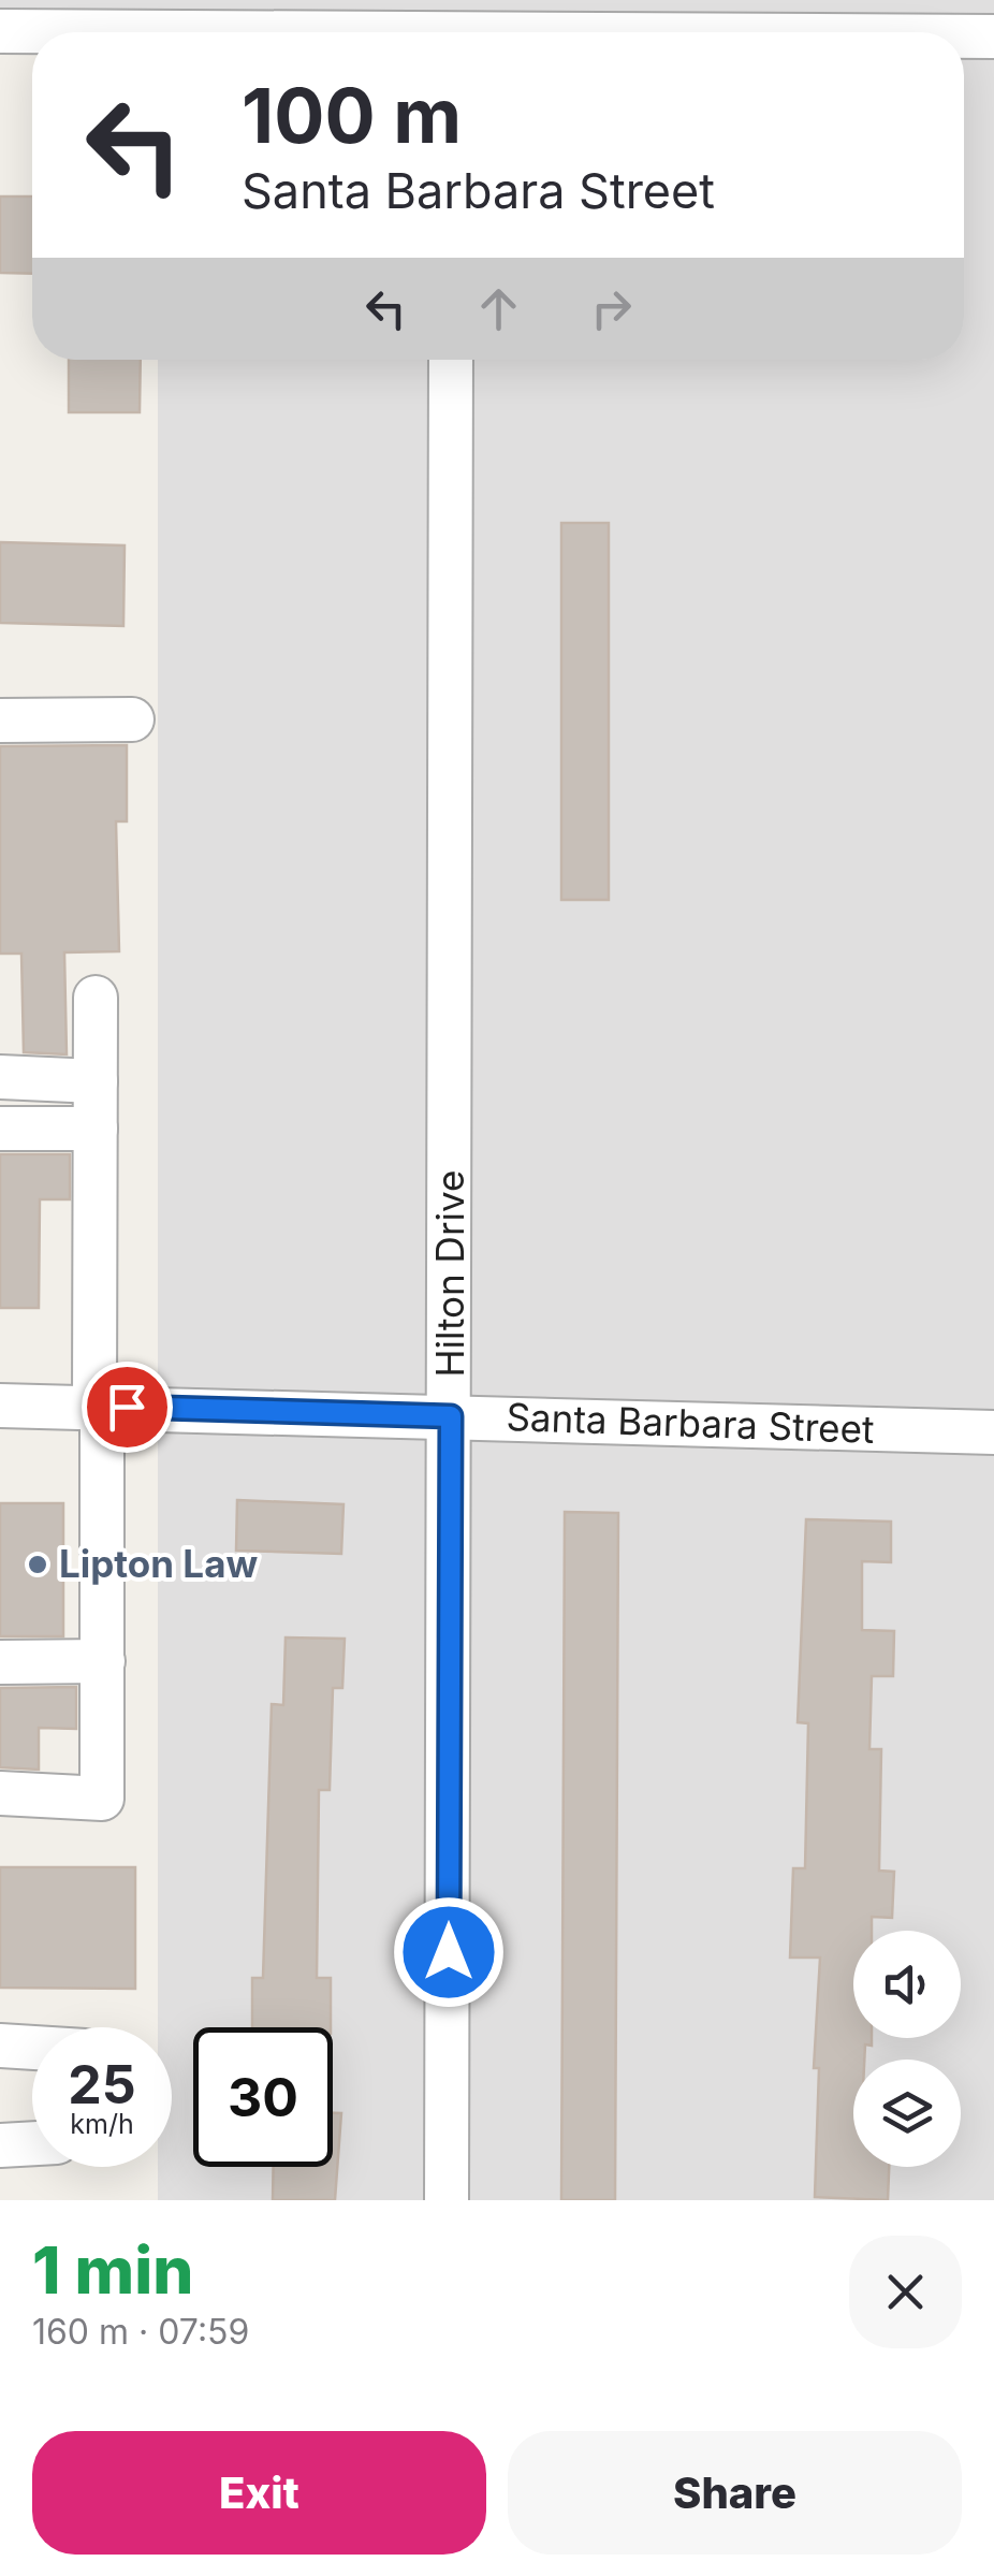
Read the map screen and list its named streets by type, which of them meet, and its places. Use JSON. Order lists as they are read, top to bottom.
{
  "streets": {
    "street": ["Hilton Drive", "Santa Barbara Street"]
  },
  "crossings": [
    ["Hilton Drive", "Santa Barbara Street"]
  ],
  "places": ["Lipton Law"],
  "page": {
    "turn": ["100 m", "Santa Barbara Street"],
    "speed": "25 km/h",
    "limit": "30",
    "heading": ["1 min", "160 m · 07:59"],
    "buttons": ["Exit", "Share"]
  }
}
